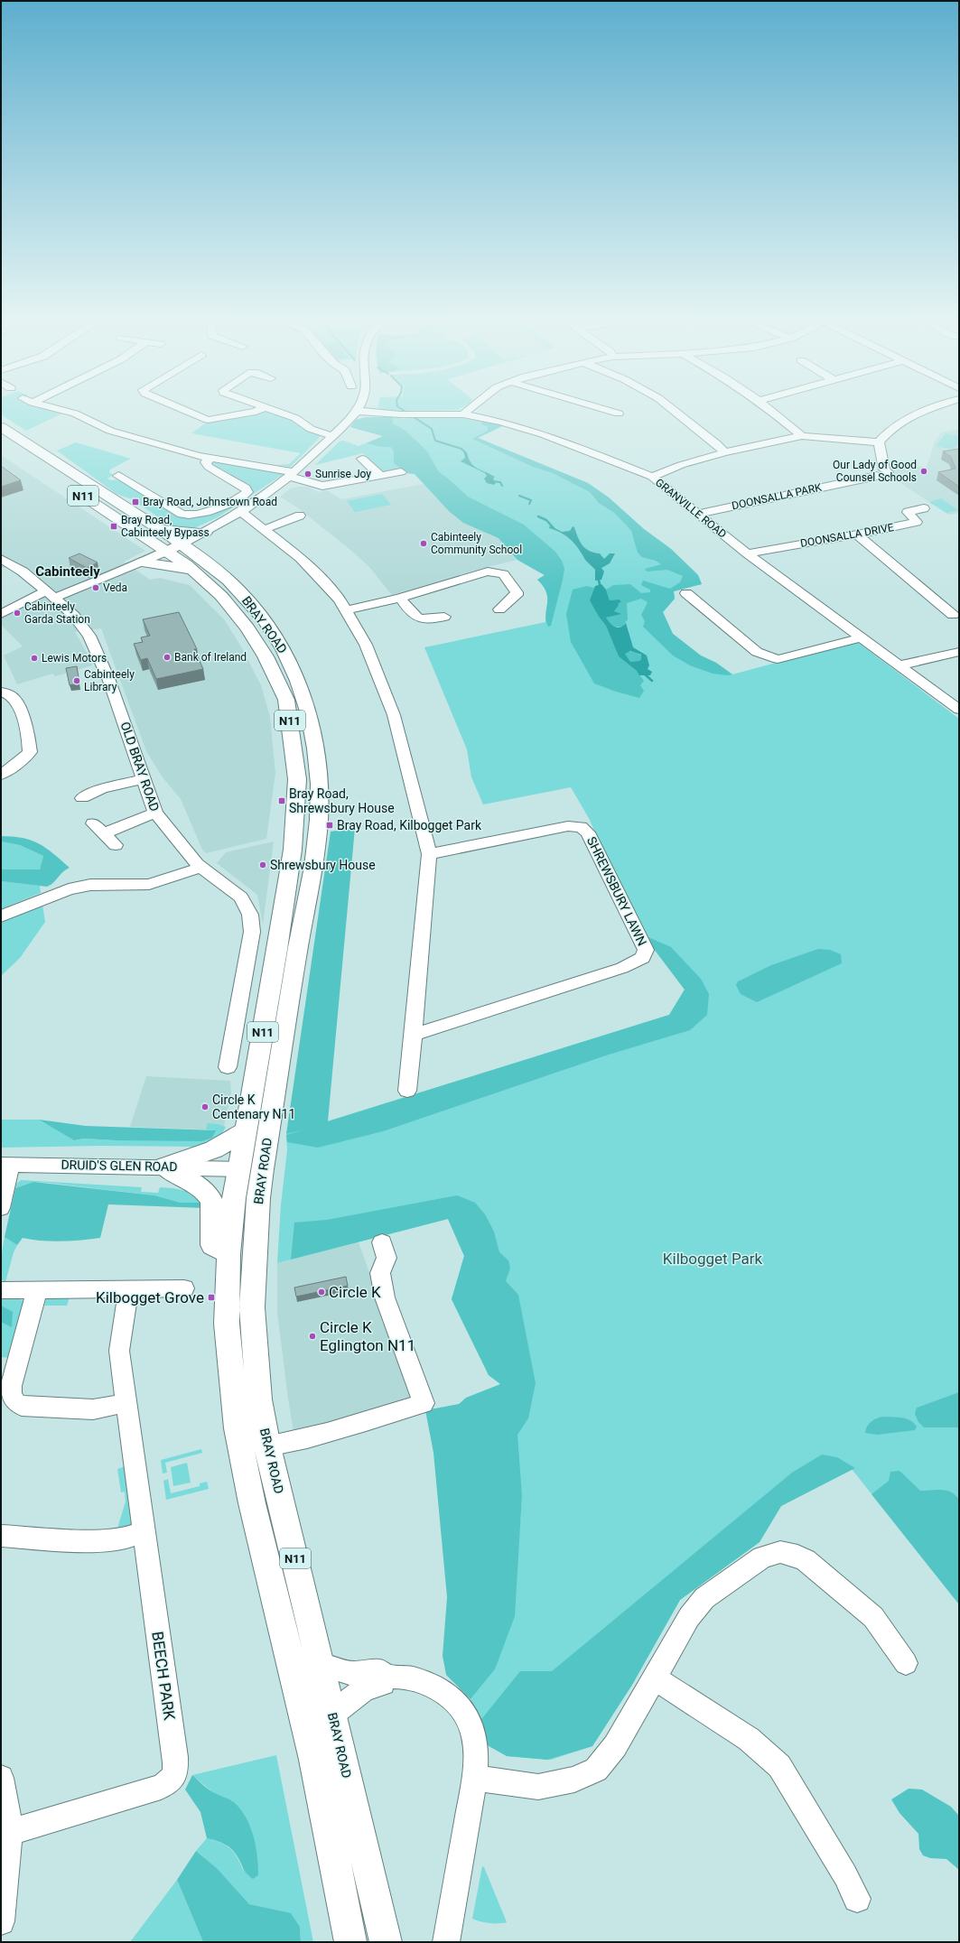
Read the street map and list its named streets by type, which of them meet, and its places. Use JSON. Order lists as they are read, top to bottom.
{
  "streets": {
    "highway": ["N11", "BRAY ROAD"],
    "street": [
      "DOONSALLA PARK",
      "GRANVILLE ROAD",
      "DOONSALLA DRIVE",
      "OLD BRAY ROAD",
      "SHREWSBURY LAWN",
      "DRUID'S GLEN ROAD",
      "BEECH PARK"
    ]
  },
  "crossings": [
    ["DOONSALLA PARK", "GRANVILLE ROAD"],
    ["GRANVILLE ROAD", "DOONSALLA DRIVE"],
    ["BRAY ROAD", "DRUID'S GLEN ROAD"]
  ],
  "districts": ["Cabinteely"],
  "parks": ["Kilbogget Park"],
  "places": {
    "other": [
      "Our Lady of Good Counsel Schools",
      "Sunrise Joy",
      "Cabinteely Community School",
      "Veda",
      "Cabinteely Garda Station",
      "Bank of Ireland",
      "Lewis Motors",
      "Cabinteely Library",
      "Shrewsbury House",
      "Circle K Centenary N11",
      "Circle K",
      "Circle K Eglington N11"
    ],
    "transit": [
      "Bray Road, Johnstown Road",
      "Bray Road, Cabinteely Bypass",
      "Bray Road, Shrewsbury House",
      "Bray Road, Kilbogget Park",
      "Kilbogget Grove"
    ]
  }
}
